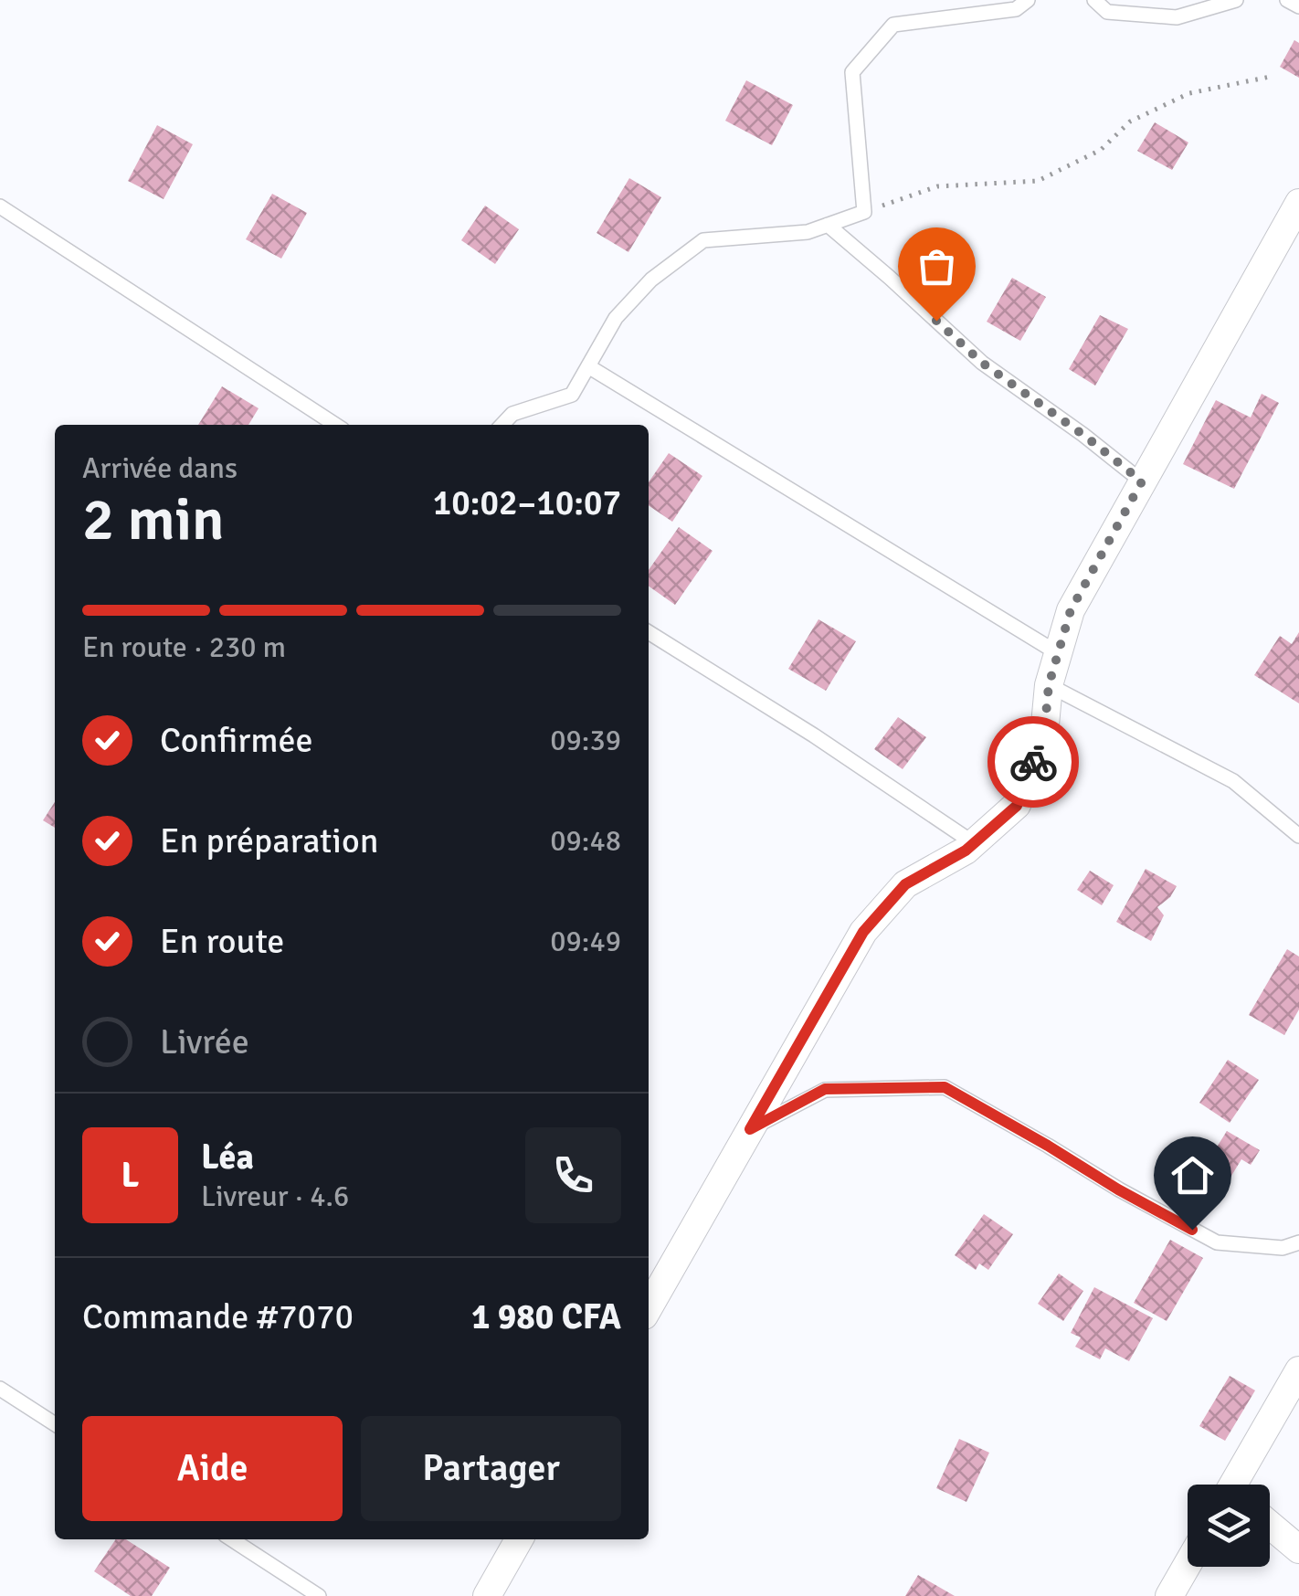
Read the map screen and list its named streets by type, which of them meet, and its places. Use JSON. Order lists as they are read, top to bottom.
{
  "page": {
    "heading": ["2 min", "Arrivée dans", "10:02–10:07"],
    "panel": [
      "Léa",
      "Livreur · 4.6",
      "Commande #7070",
      "1 980 CFA"
    ],
    "bar": "En route · 230 m",
    "list": [
      ["Confirmée", "09:39"],
      ["En préparation", "09:48"],
      ["En route", "09:49"],
      "Livrée"
    ],
    "round": "L",
    "buttons": ["Aide", "Partager"]
  }
}
